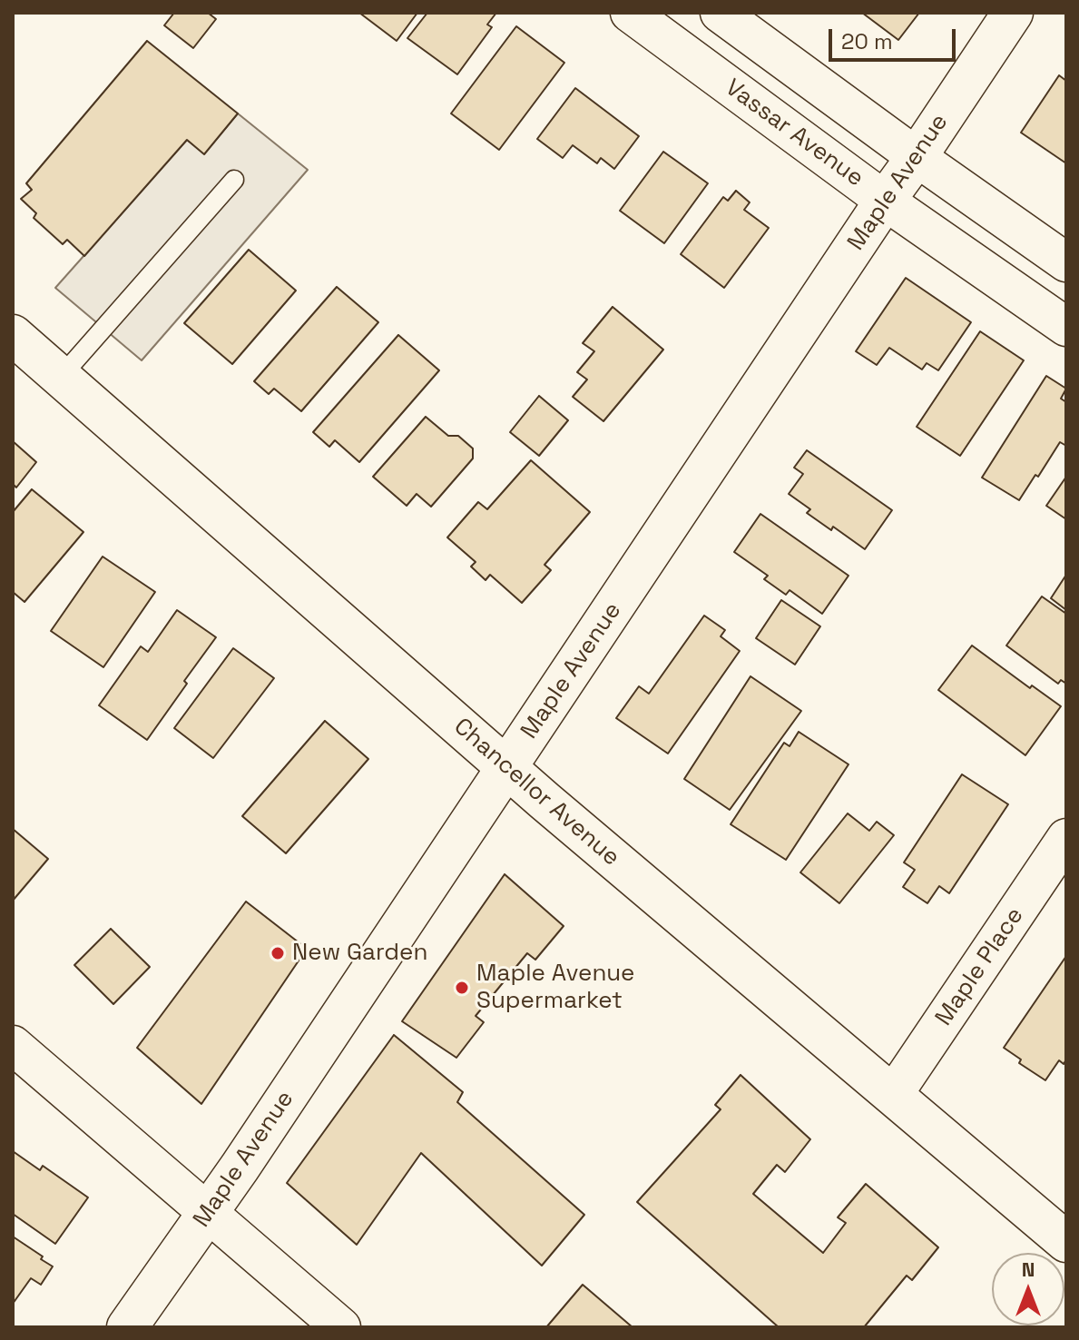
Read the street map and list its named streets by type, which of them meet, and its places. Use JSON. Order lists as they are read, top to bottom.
{
  "streets": {
    "street": [
      "Vassar Avenue",
      "Maple Avenue",
      "Chancellor Avenue",
      "Maple Place"
    ]
  },
  "crossings": [
    ["Vassar Avenue", "Maple Avenue"],
    ["Maple Avenue", "Chancellor Avenue"],
    ["Chancellor Avenue", "Maple Place"]
  ],
  "places": ["New Garden", "Maple Avenue Supermarket"],
  "scale_bar": "20 m",
  "north": "top"
}
